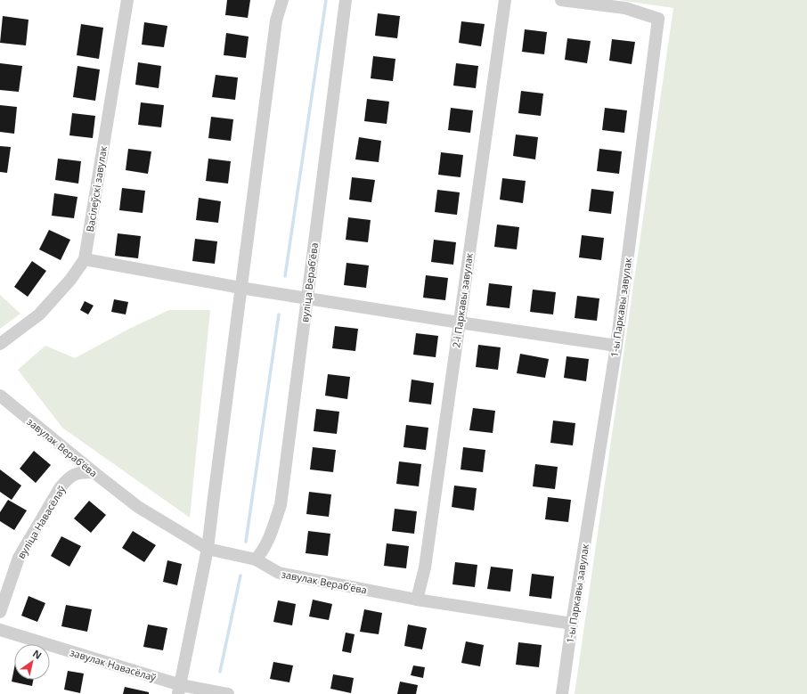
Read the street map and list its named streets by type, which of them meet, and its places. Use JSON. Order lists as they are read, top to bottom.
{
  "streets": {
    "street": [
      "Васілеўскі завулак",
      "вуліца Верабʼёва",
      "2-і Паркавы завулак",
      "1-ы Паркавы завулак",
      "завулак Верабʼёва",
      "вуліца Навасёлаў",
      "завулак Навасёлаў"
    ]
  },
  "crossings": [
    ["вуліца Верабʼёва", "завулак Верабʼёва"],
    ["2-і Паркавы завулак", "завулак Верабʼёва"],
    ["1-ы Паркавы завулак", "завулак Верабʼёва"],
    ["завулак Верабʼёва", "вуліца Навасёлаў"]
  ],
  "north": "top right"
}
